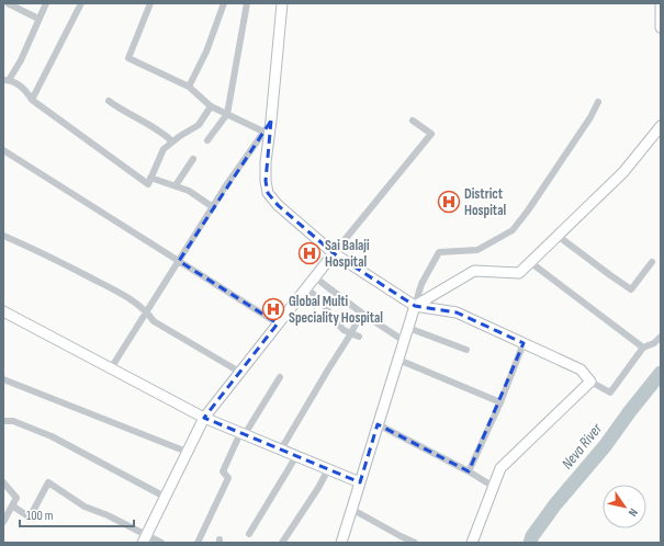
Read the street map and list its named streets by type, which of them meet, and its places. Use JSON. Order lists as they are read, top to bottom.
{
  "water": ["Neva River"],
  "places": {
    "hospital": ["District Hospital", "Sai Balaji Hospital", "Global Multi Speciality Hospital"]
  },
  "scale_bar": "100 m",
  "north": "bottom right"
}
